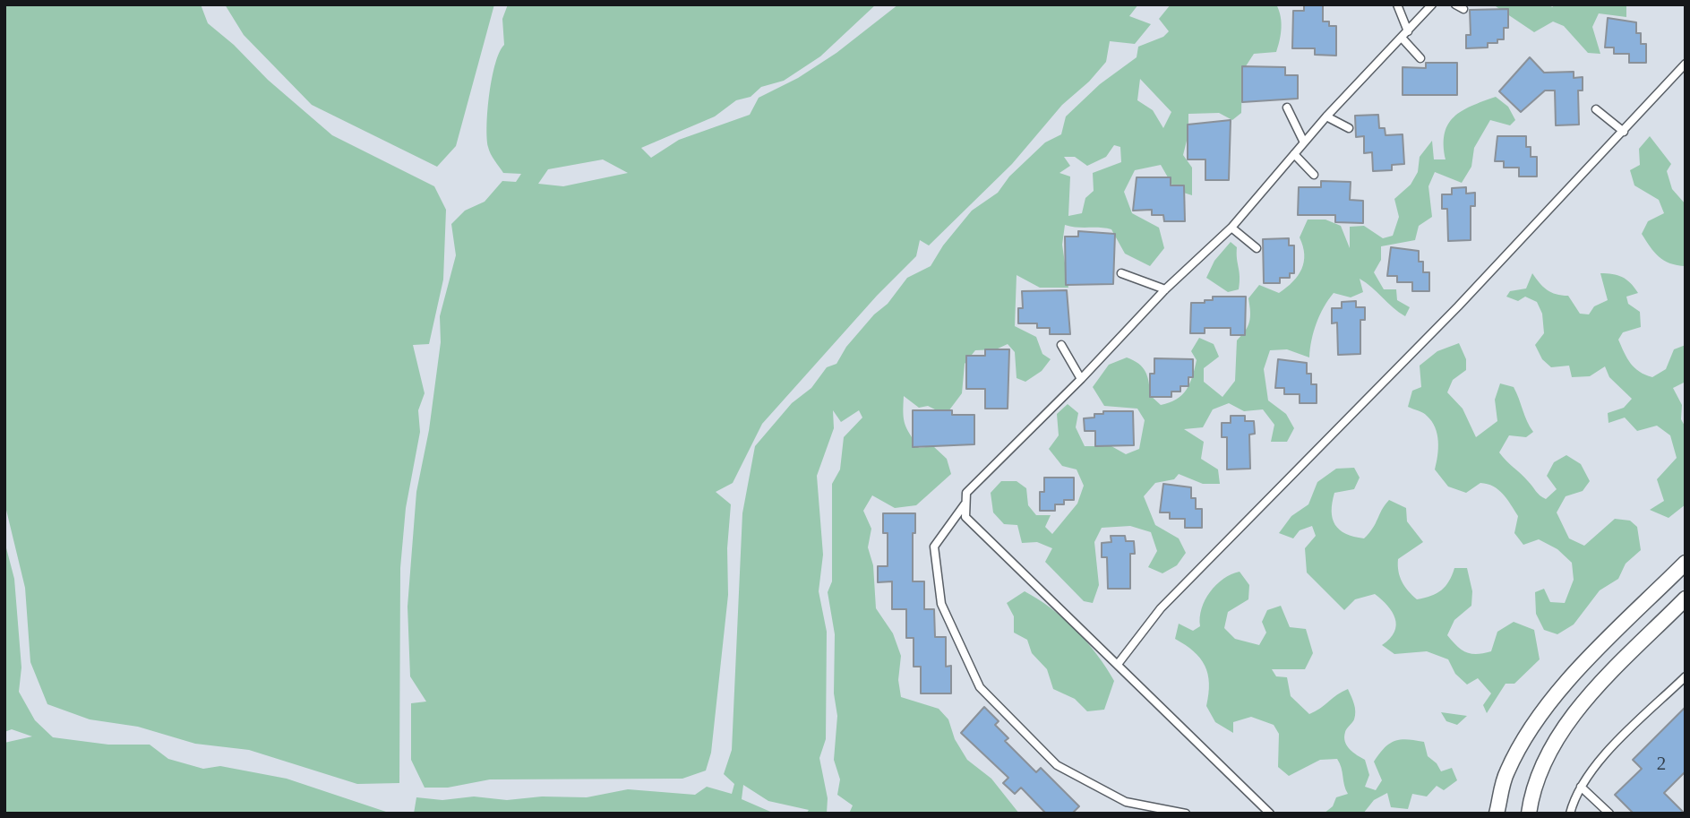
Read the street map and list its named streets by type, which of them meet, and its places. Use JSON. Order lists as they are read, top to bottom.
{
  "house_numbers": ["2"]
}
